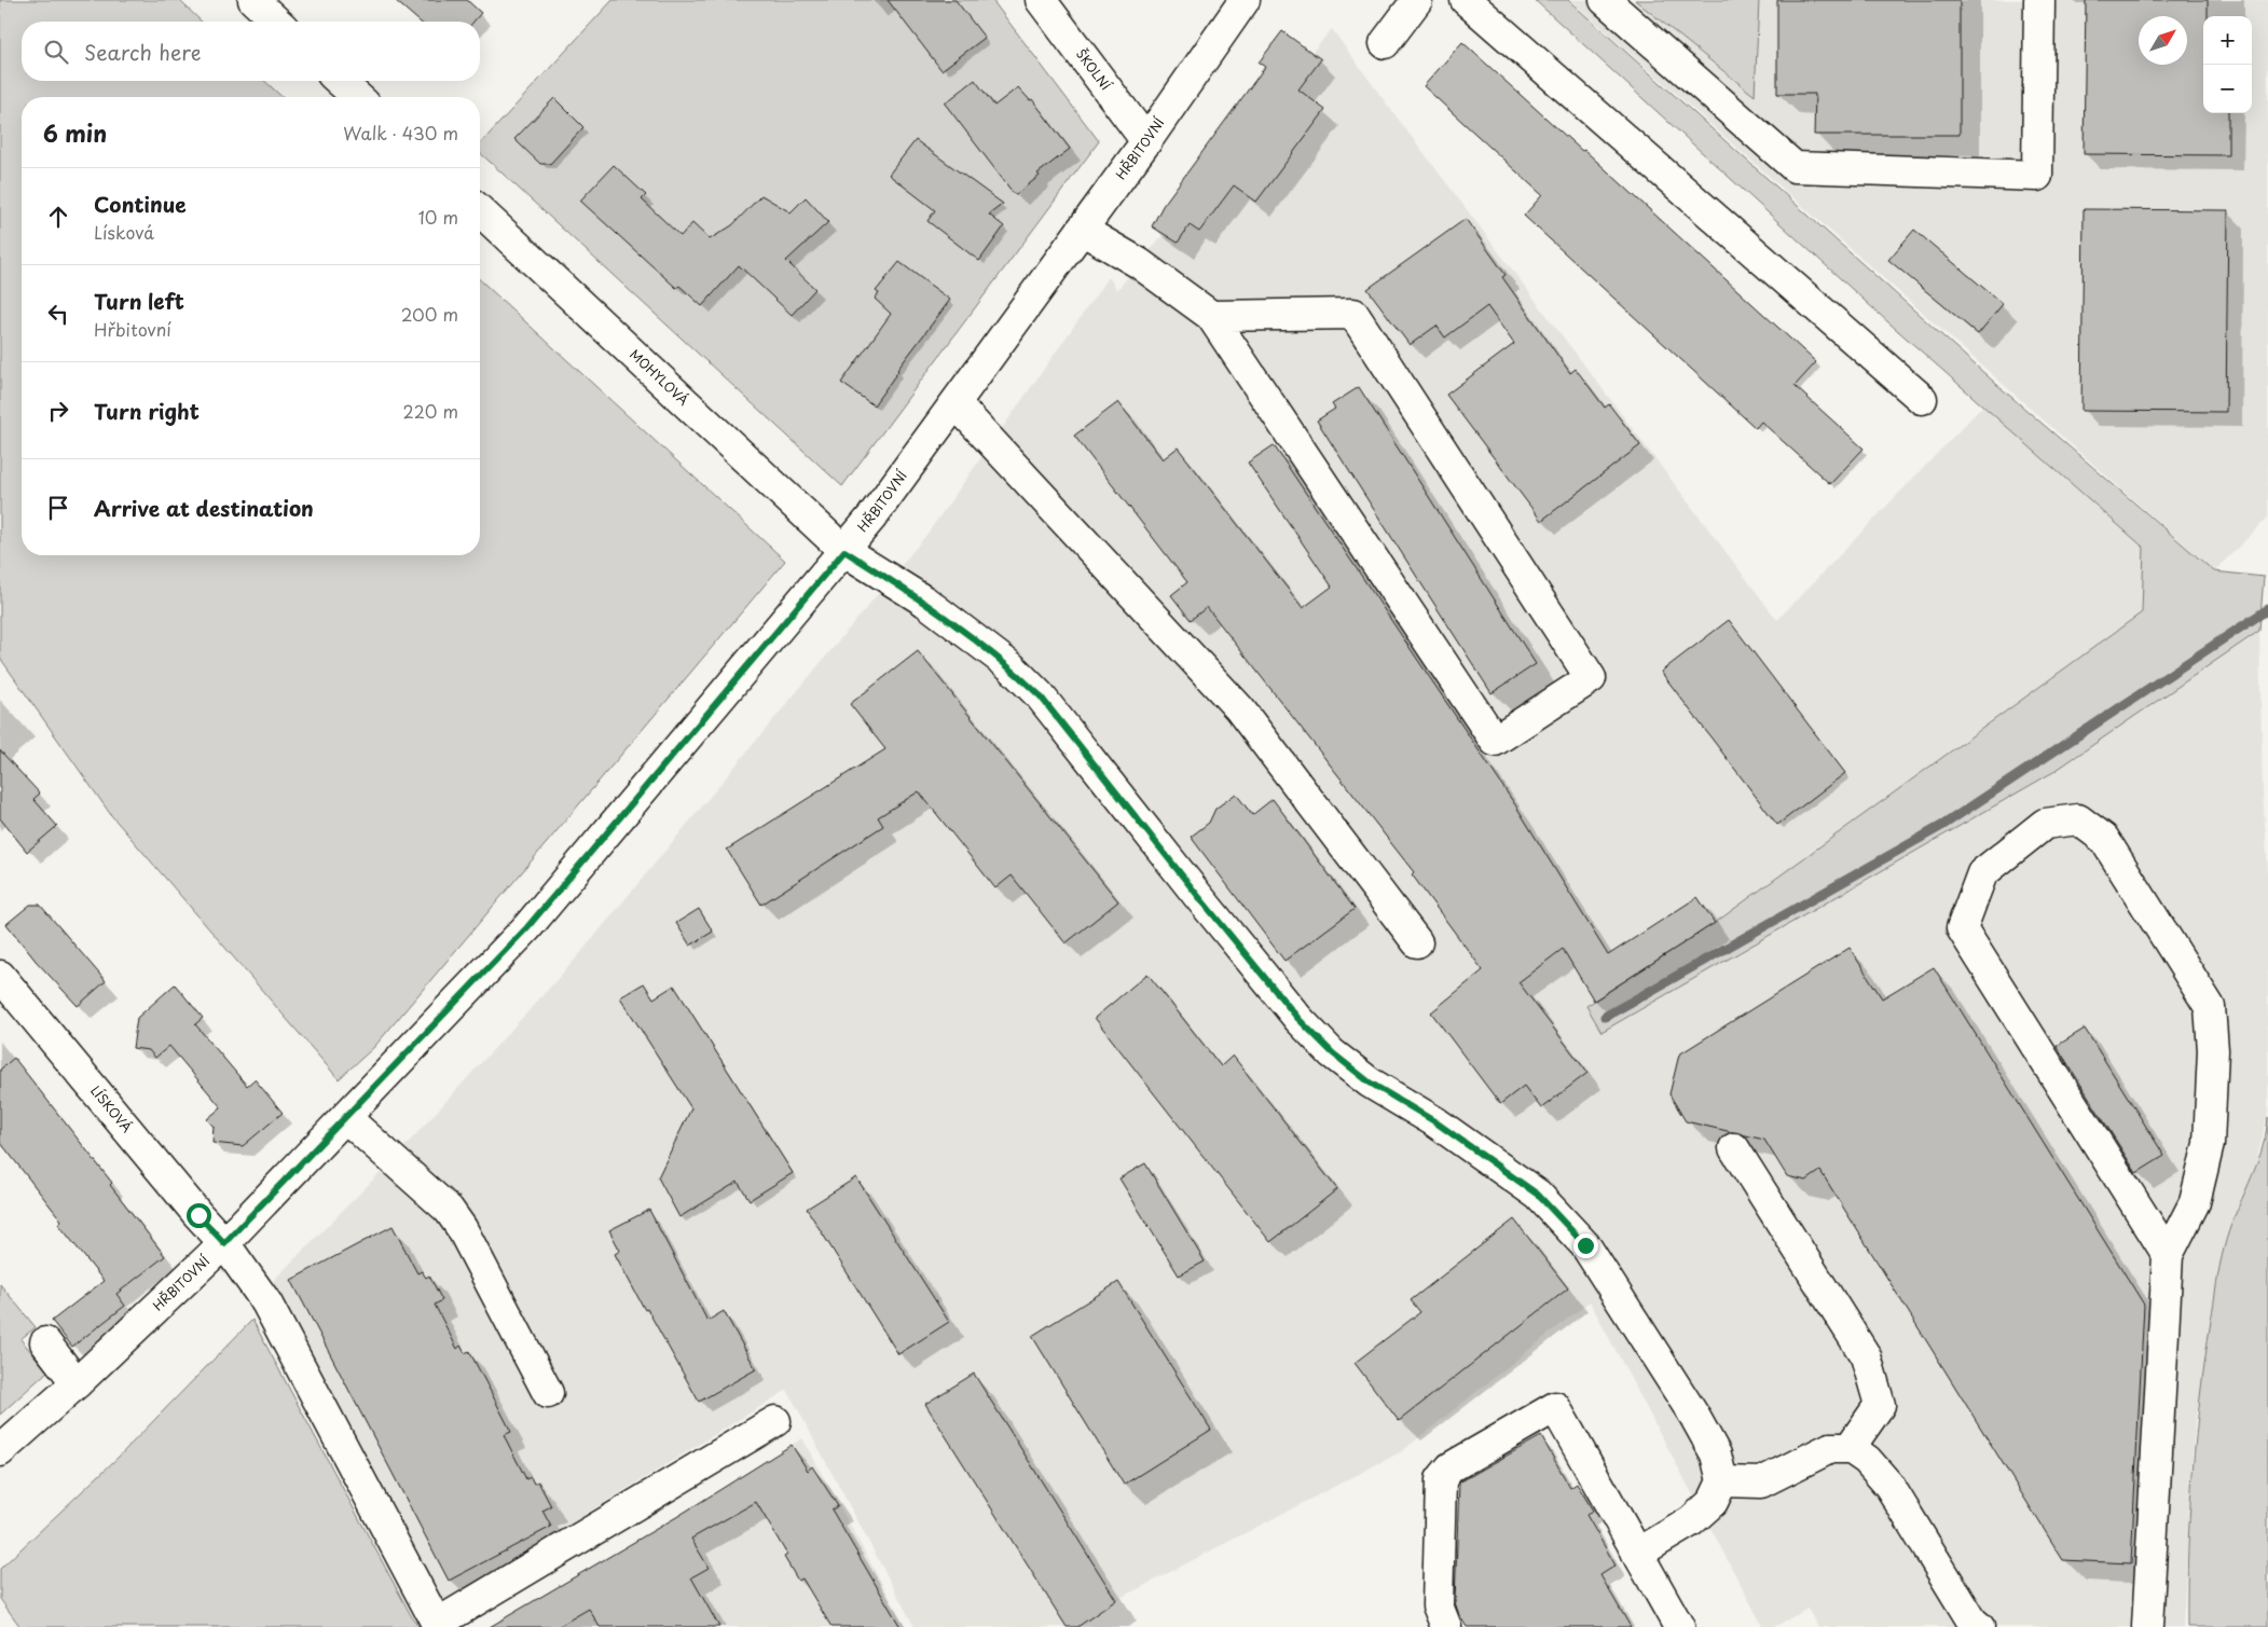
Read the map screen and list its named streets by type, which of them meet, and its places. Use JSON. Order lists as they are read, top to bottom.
{
  "streets": {
    "street": [
      "ŠKOLNÍ",
      "HŘBITOVNÍ",
      "MOHYLOVÁ",
      "LÍSKOVÁ"
    ]
  },
  "crossings": [
    ["ŠKOLNÍ", "HŘBITOVNÍ"],
    ["HŘBITOVNÍ", "MOHYLOVÁ"],
    ["HŘBITOVNÍ", "LÍSKOVÁ"]
  ],
  "north": "top right",
  "page": {
    "map_buttons": ["+", "−"],
    "search": "Search here",
    "heading": ["6 min", "Walk · 430 m"],
    "list": [
      ["Continue", "Lísková", "10 m"],
      ["Turn left", "Hřbitovní", "200 m"],
      ["Turn right", "220 m"],
      "Arrive at destination"
    ]
  }
}
